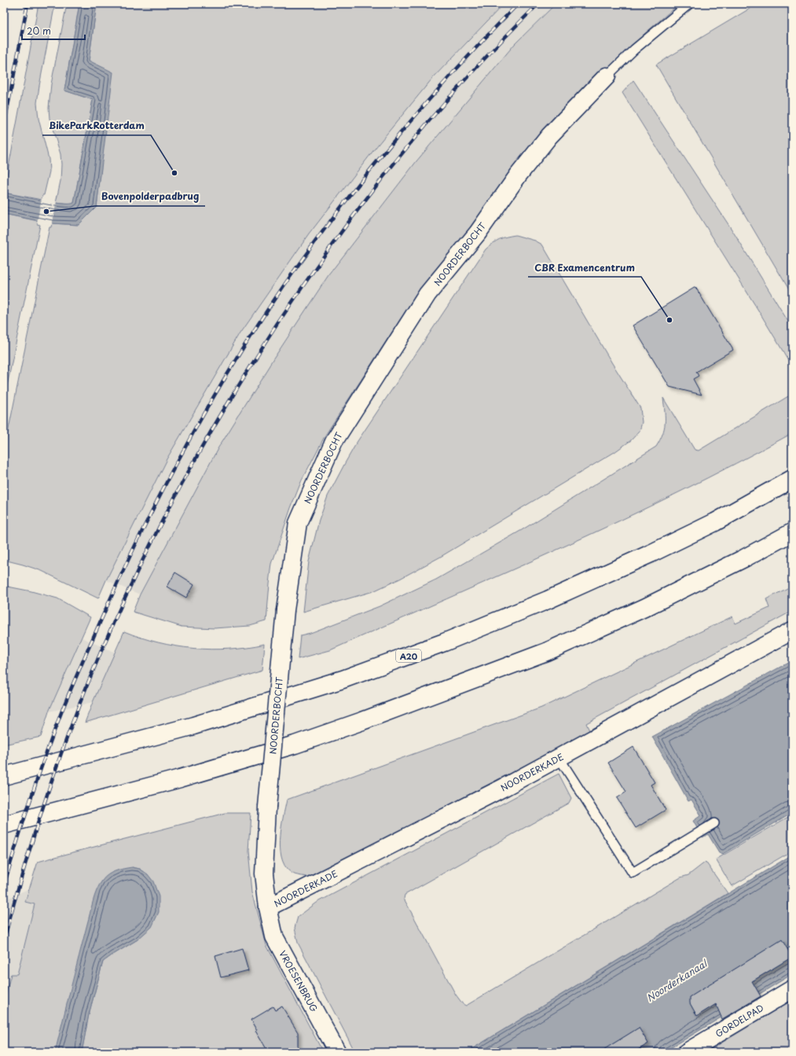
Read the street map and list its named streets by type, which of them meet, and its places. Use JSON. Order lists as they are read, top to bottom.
{
  "streets": {
    "main road": [
      "NOORDERBOCHT",
      "A20",
      "NOORDERKADE",
      "VROESENBRUG",
      "GORDELPAD"
    ]
  },
  "crossings": [
    ["NOORDERBOCHT", "NOORDERKADE"],
    ["NOORDERBOCHT", "VROESENBRUG"],
    ["NOORDERKADE", "VROESENBRUG"]
  ],
  "water": ["Noorderkanaal"],
  "places": ["BikeParkRotterdam", "Bovenpolderpadbrug", "CBR Examencentrum"],
  "scale_bar": "20 m"
}
